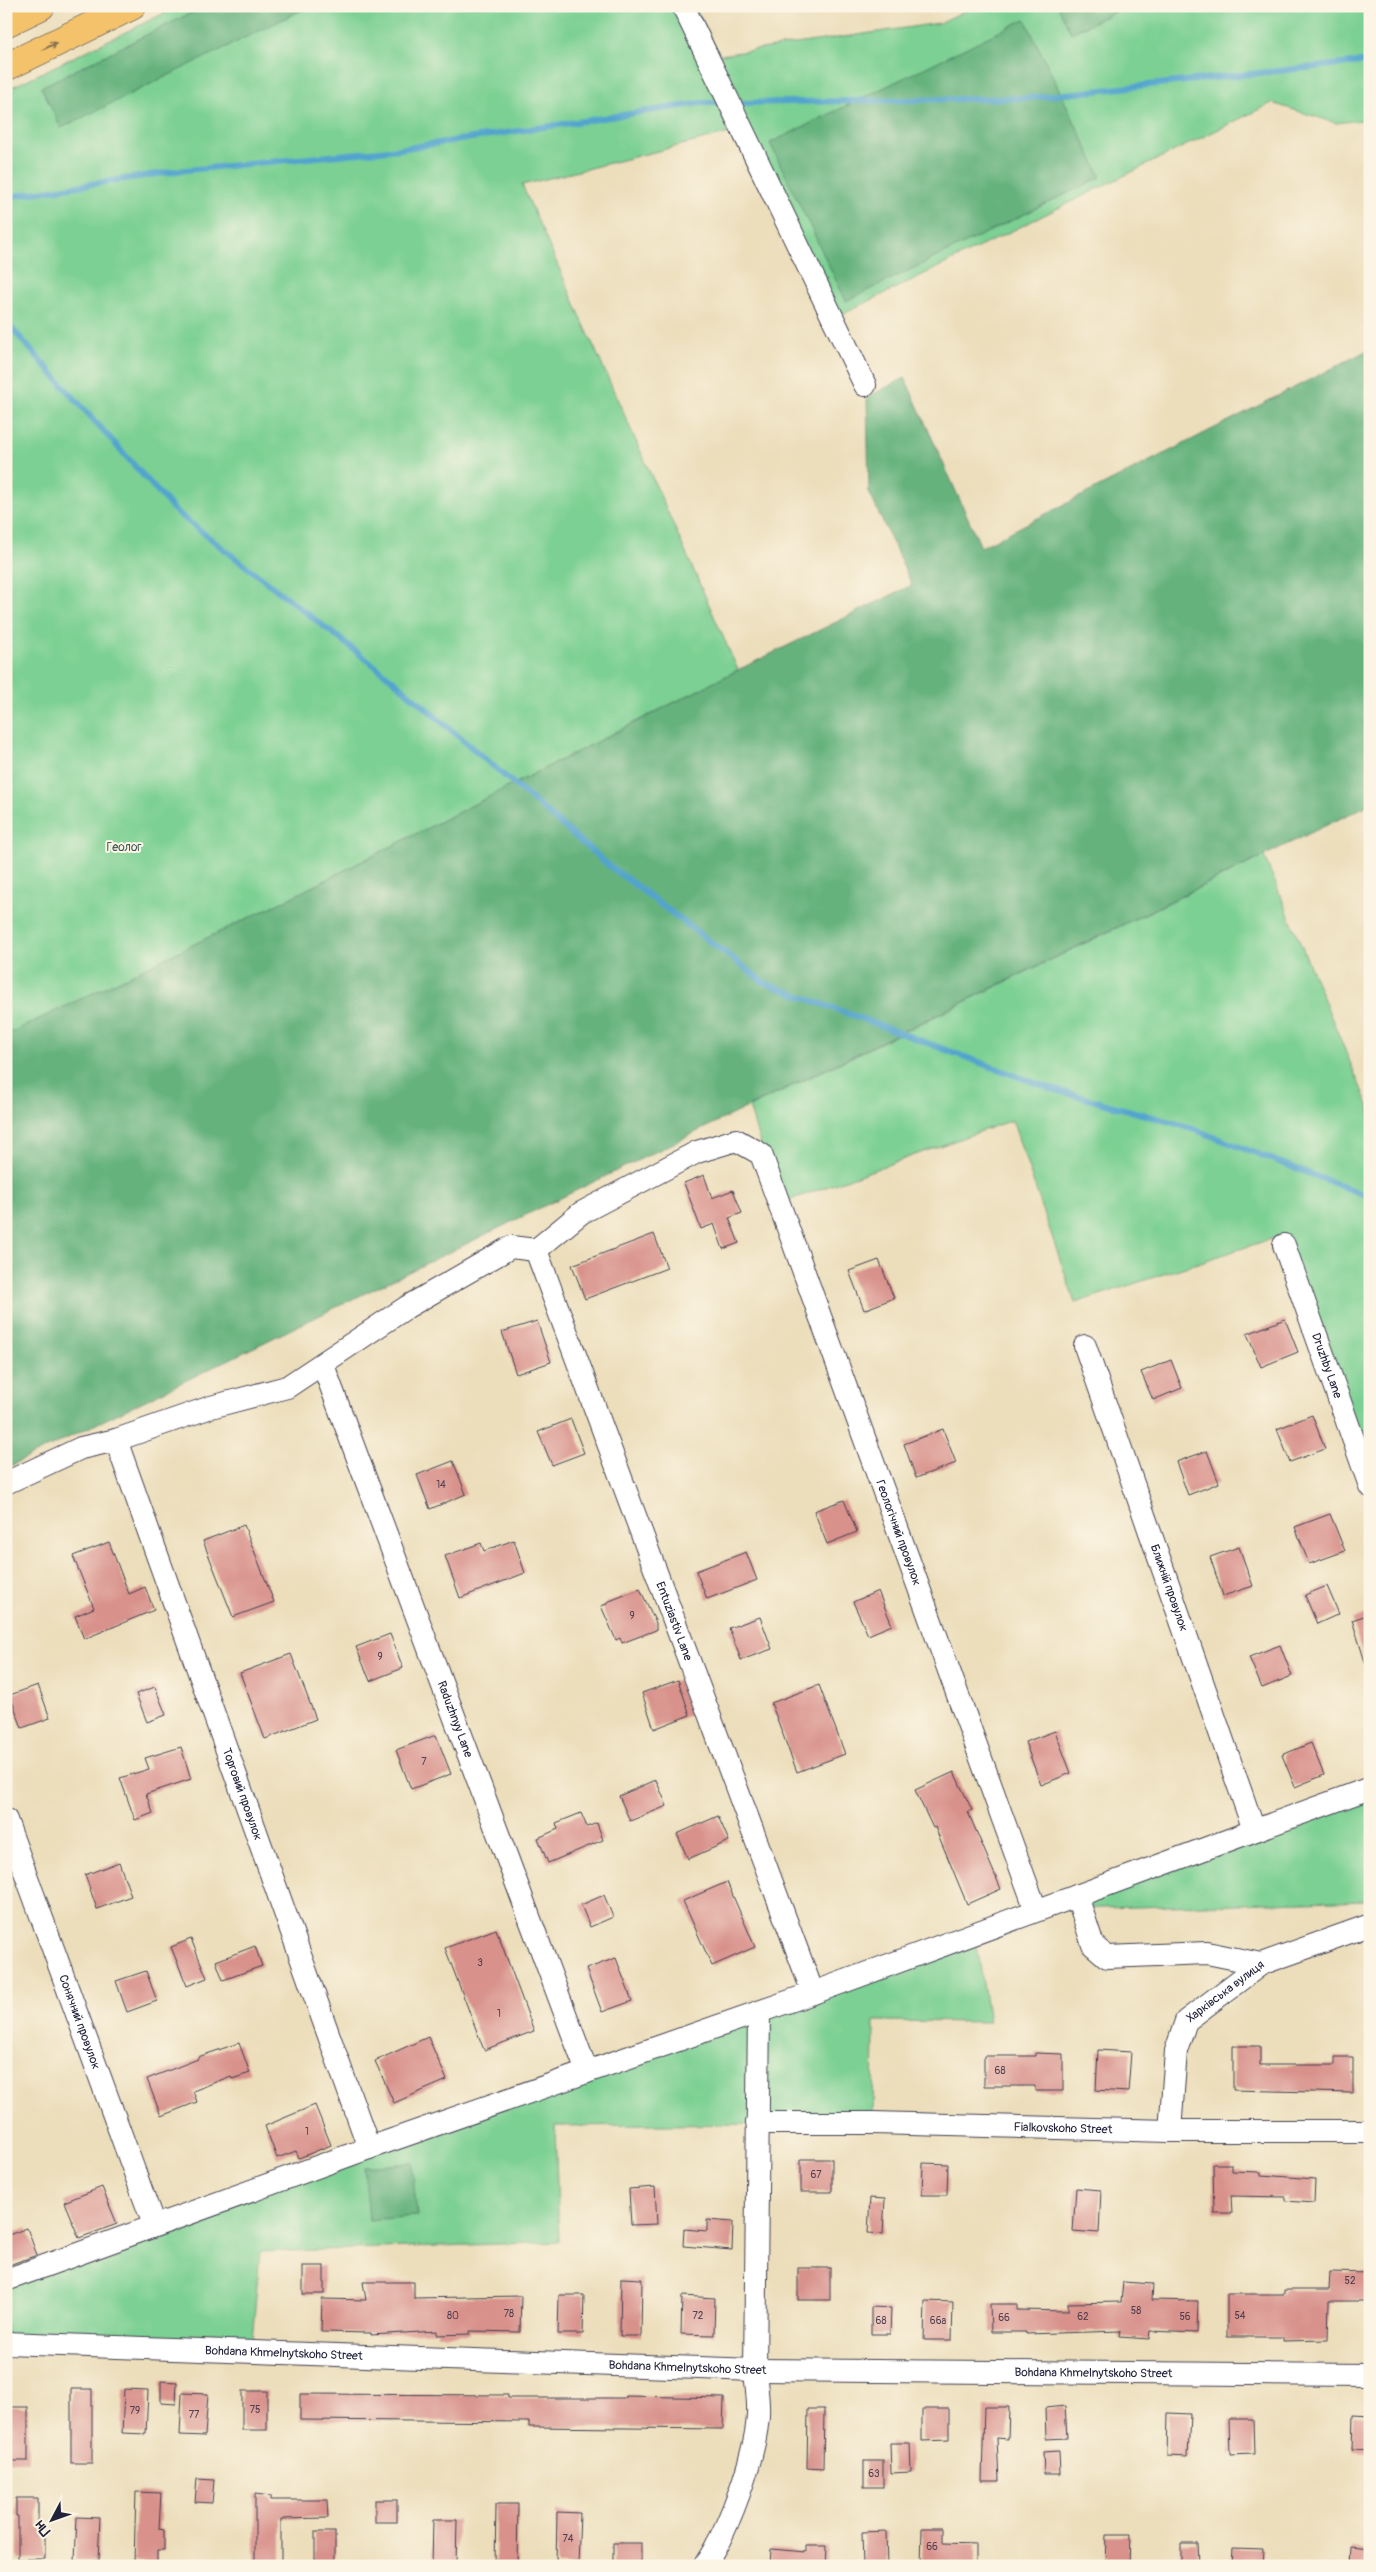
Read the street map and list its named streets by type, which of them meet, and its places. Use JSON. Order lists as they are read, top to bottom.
{
  "streets": {
    "street": [
      "Druzhby Lane",
      "Геологічний провулок",
      "Ближній провулок",
      "Entuziastiv Lane",
      "Raduzhnyy Lane",
      "Торговий провулок",
      "Харківська вулиця",
      "Сонячний провулок",
      "Fialkovskoho Street",
      "Bohdana Khmelnytskoho Street"
    ]
  },
  "crossings": [
    ["Геологічний провулок", "Entuziastiv Lane"],
    ["Харківська вулиця", "Fialkovskoho Street"]
  ],
  "parks": ["Геолог"],
  "house_numbers": [
    "14",
    "9",
    "9",
    "7",
    "3",
    "1",
    "68",
    "1",
    "67",
    "52",
    "58",
    "78",
    "80",
    "72",
    "54",
    "62",
    "56",
    "66",
    "68",
    "66а",
    "75",
    "79",
    "77",
    "63",
    "74",
    "66"
  ],
  "north": "bottom left"
}
